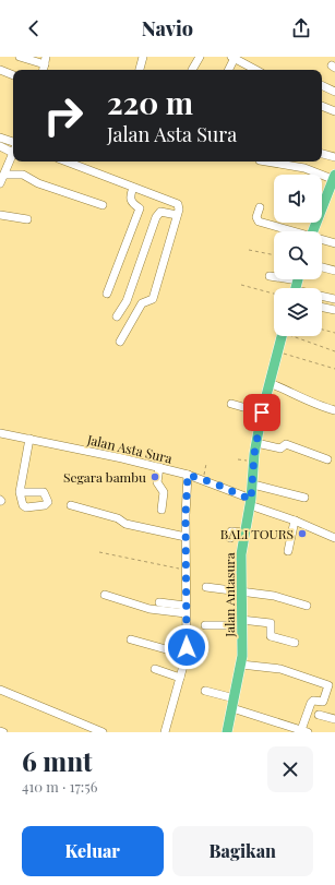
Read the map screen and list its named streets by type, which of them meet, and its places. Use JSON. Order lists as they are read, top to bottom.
{
  "streets": {
    "main road": ["Jalan Antasura"],
    "street": ["Jalan Asta Sura"]
  },
  "crossings": [
    ["Jalan Asta Sura", "Jalan Antasura"]
  ],
  "places": ["Segara bambu", "BALI TOURS"],
  "page": {
    "header": "Navio",
    "turn": ["220 m", "Jalan Asta Sura"],
    "heading": ["6 mnt", "410 m · 17:56"],
    "buttons": ["Keluar", "Bagikan"]
  }
}
